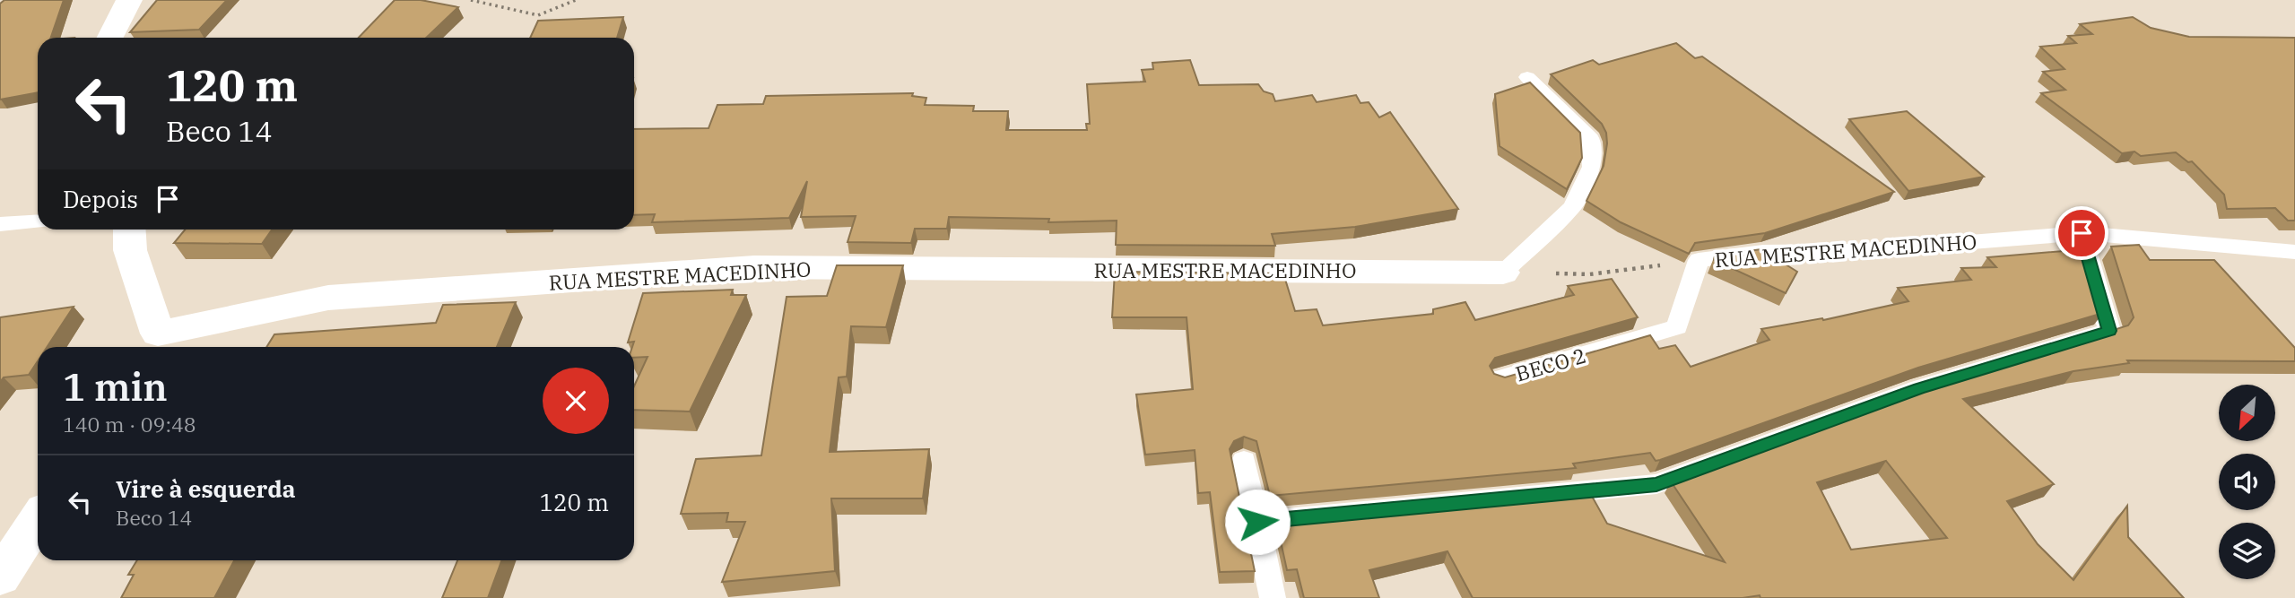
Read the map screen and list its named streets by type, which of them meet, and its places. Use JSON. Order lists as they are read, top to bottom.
{
  "streets": {
    "street": ["RUA MESTRE MACEDINHO"],
    "lane": ["BECO 2"]
  },
  "crossings": [
    ["RUA MESTRE MACEDINHO", "BECO 2"]
  ],
  "north": "bottom left",
  "page": {
    "turn": ["120 m", "Beco 14"],
    "then": "Depois",
    "heading": ["1 min", "140 m · 09:48"],
    "list": [
      {
        "name": "Vire à esquerda",
        "note": "Beco 14",
        "value": "120 m"
      }
    ]
  }
}
